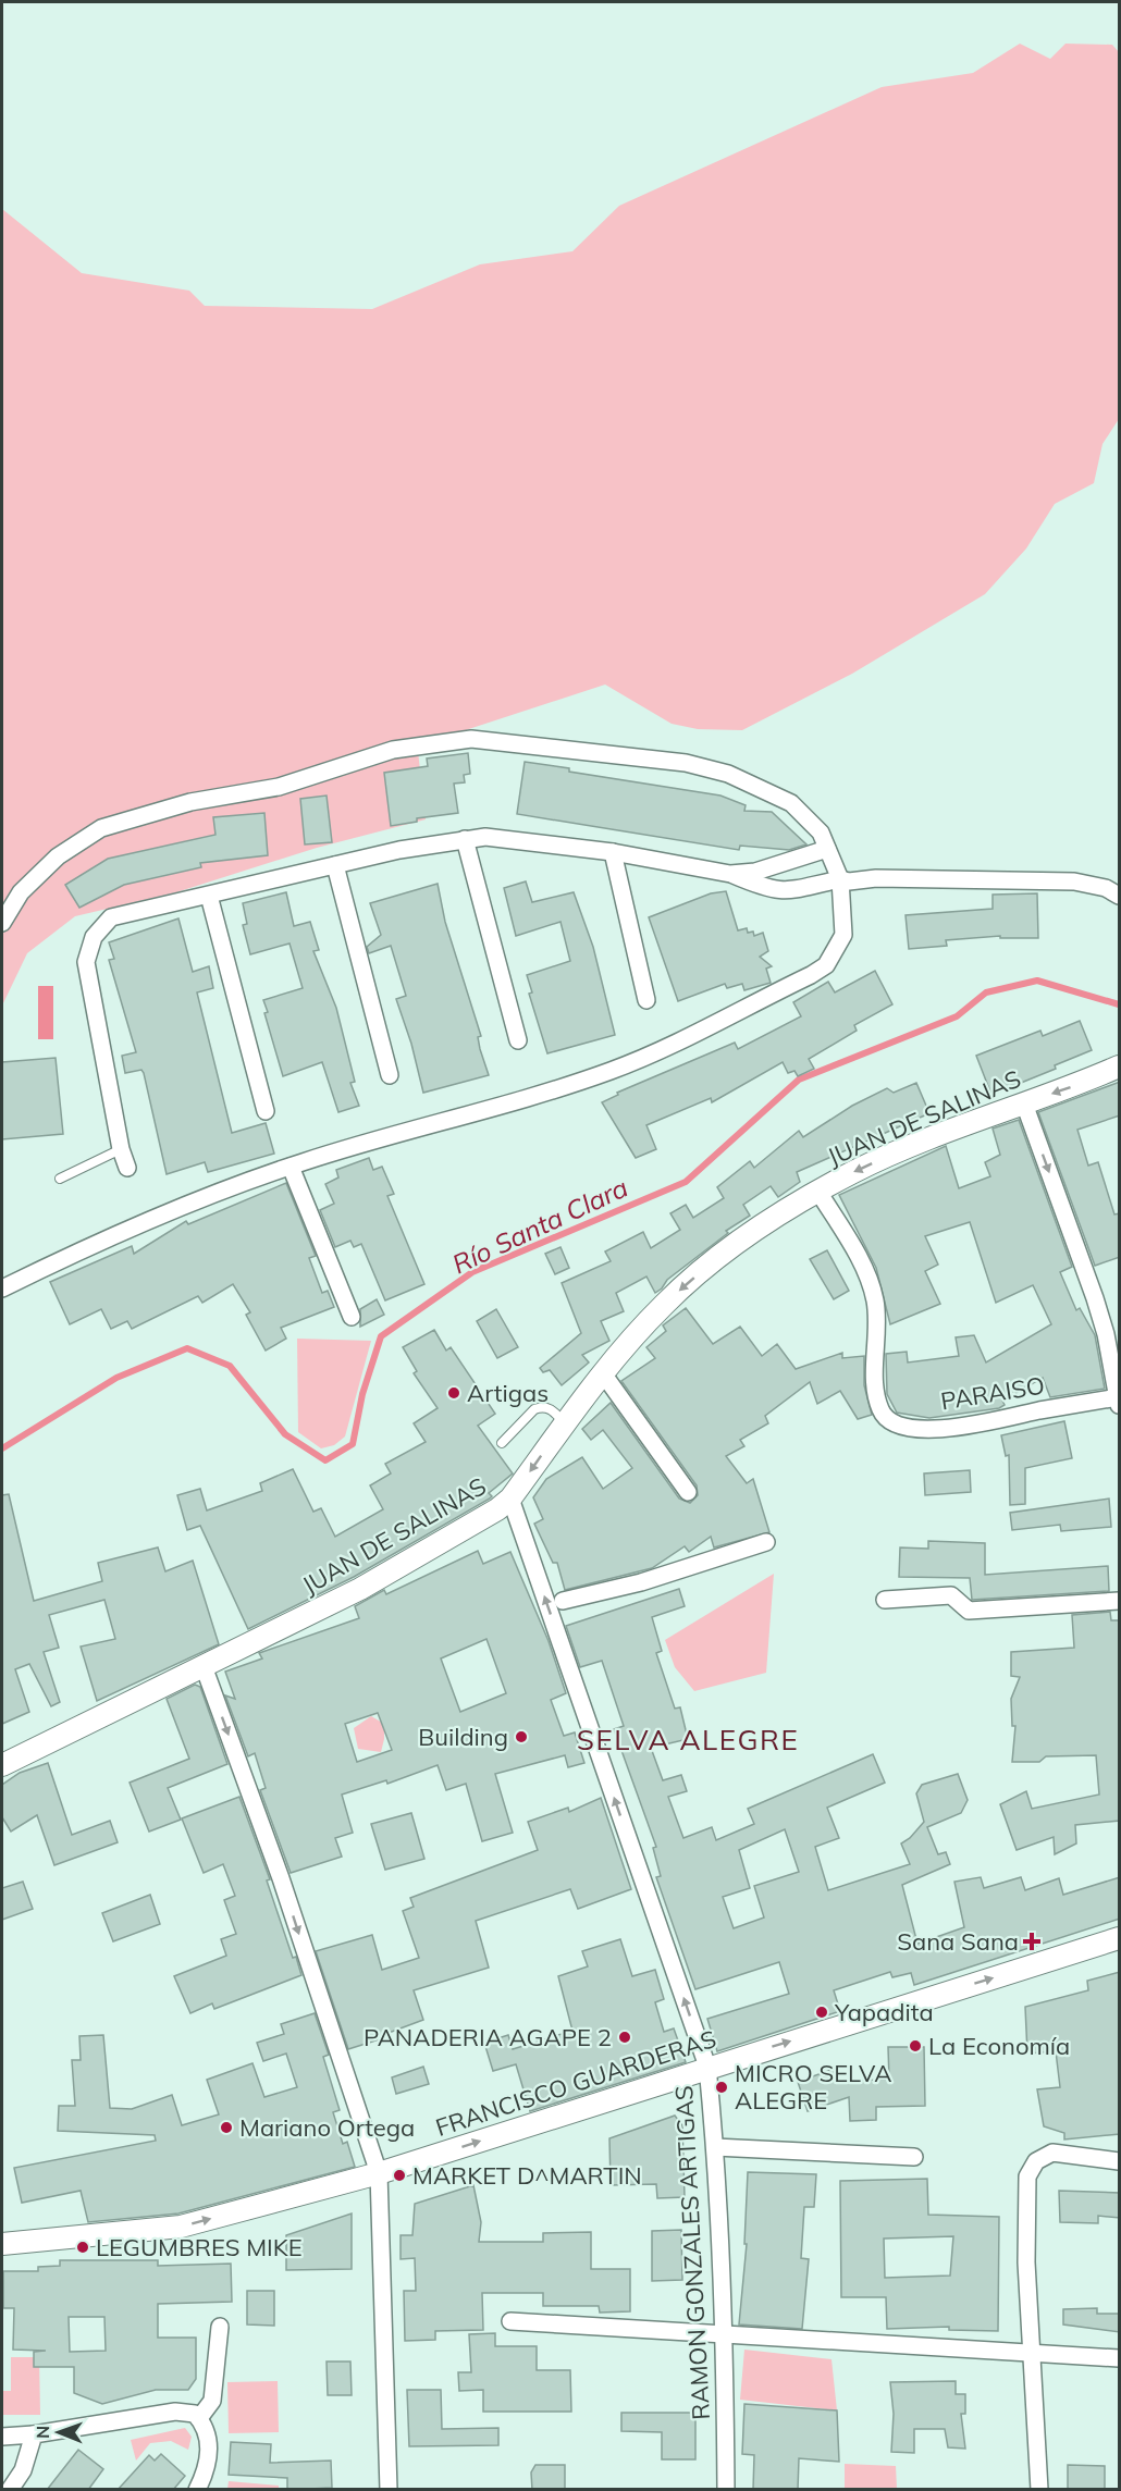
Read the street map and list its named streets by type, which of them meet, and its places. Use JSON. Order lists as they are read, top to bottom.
{
  "streets": {
    "street": [
      "JUAN DE SALINAS",
      "PARAISO",
      "FRANCISCO GUARDERAS",
      "RAMON GONZALES ARTIGAS"
    ]
  },
  "crossings": [
    ["JUAN DE SALINAS", "PARAISO"],
    ["JUAN DE SALINAS", "RAMON GONZALES ARTIGAS"],
    ["FRANCISCO GUARDERAS", "RAMON GONZALES ARTIGAS"]
  ],
  "one_way": ["JUAN DE SALINAS", "RAMON GONZALES ARTIGAS"],
  "districts": ["SELVA ALEGRE"],
  "water": ["Río Santa Clara"],
  "places": {
    "other": [
      "Artigas",
      "Building",
      "Yapadita",
      "PANADERIA AGAPE 2",
      "La Economía",
      "MICRO SELVA ALEGRE",
      "Mariano Ortega",
      "MARKET D^MARTIN",
      "LEGUMBRES MIKE"
    ],
    "health": ["Sana Sana"]
  },
  "north": "left"
}
